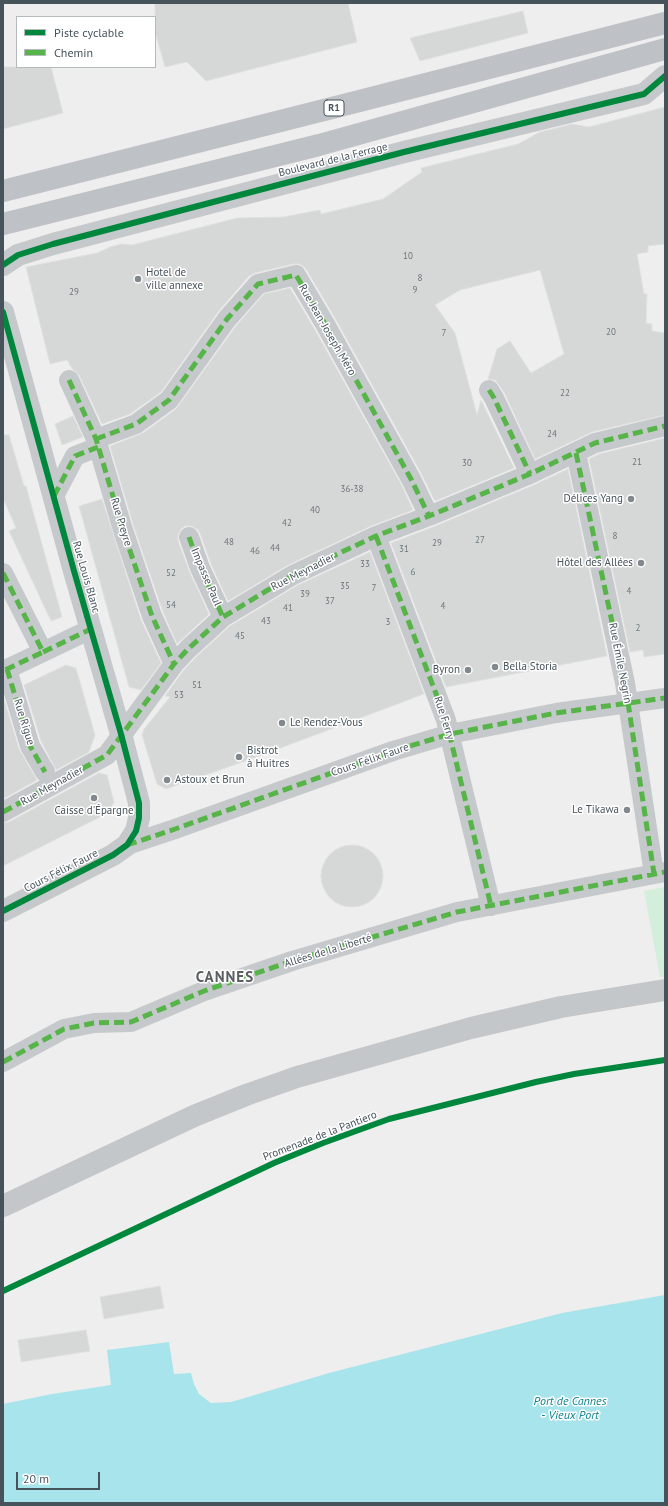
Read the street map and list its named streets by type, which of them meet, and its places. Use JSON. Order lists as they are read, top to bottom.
{
  "streets": {
    "highway": ["R1"],
    "street": [
      "Boulevard de la Ferrage",
      "Rue Jean-Joseph Méro",
      "Rue Preyre",
      "Rue Meynadier",
      "Rue Louis Blanc",
      "Impasse Paul",
      "Rue Émile Negrin",
      "Rue Ferry",
      "Rue Rigue",
      "Cours Félix Faure",
      "Allées de la Liberté"
    ],
    "cycle path": ["Promenade de la Pantiero"]
  },
  "crossings": [
    ["Rue Jean-Joseph Méro", "Rue Preyre"],
    ["Rue Jean-Joseph Méro", "Rue Meynadier"],
    ["Rue Preyre", "Rue Meynadier"],
    ["Rue Meynadier", "Rue Louis Blanc"],
    ["Rue Meynadier", "Impasse Paul"],
    ["Rue Meynadier", "Rue Émile Negrin"],
    ["Rue Meynadier", "Rue Ferry"],
    ["Rue Louis Blanc", "Rue Rigue"],
    ["Rue Louis Blanc", "Cours Félix Faure"],
    ["Rue Émile Negrin", "Cours Félix Faure"],
    ["Rue Émile Negrin", "Allées de la Liberté"],
    ["Rue Ferry", "Cours Félix Faure"],
    ["Rue Ferry", "Allées de la Liberté"]
  ],
  "districts": ["CANNES"],
  "water": ["Port de Cannes - Vieux Port"],
  "places": [
    "Hotel de ville annexe",
    "Délices Yang",
    "Hôtel des Allées",
    "Bella Storia",
    "Byron",
    "Le Rendez-Vous",
    "Bistrot à Huitres",
    "Astoux et Brun",
    "Caisse d'Épargne",
    "Le Tikawa"
  ],
  "house_numbers": [
    "10",
    "8",
    "9",
    "29",
    "20",
    "7",
    "22",
    "24",
    "21",
    "30",
    "36-38",
    "40",
    "42",
    "8",
    "27",
    "48",
    "29",
    "44",
    "31",
    "46",
    "33",
    "6",
    "52",
    "35",
    "7",
    "4",
    "39",
    "37",
    "54",
    "4",
    "41",
    "43",
    "3",
    "2",
    "45",
    "51",
    "53"
  ],
  "legend": ["Piste cyclable", "Chemin"],
  "scale_bar": "20 m"
}
